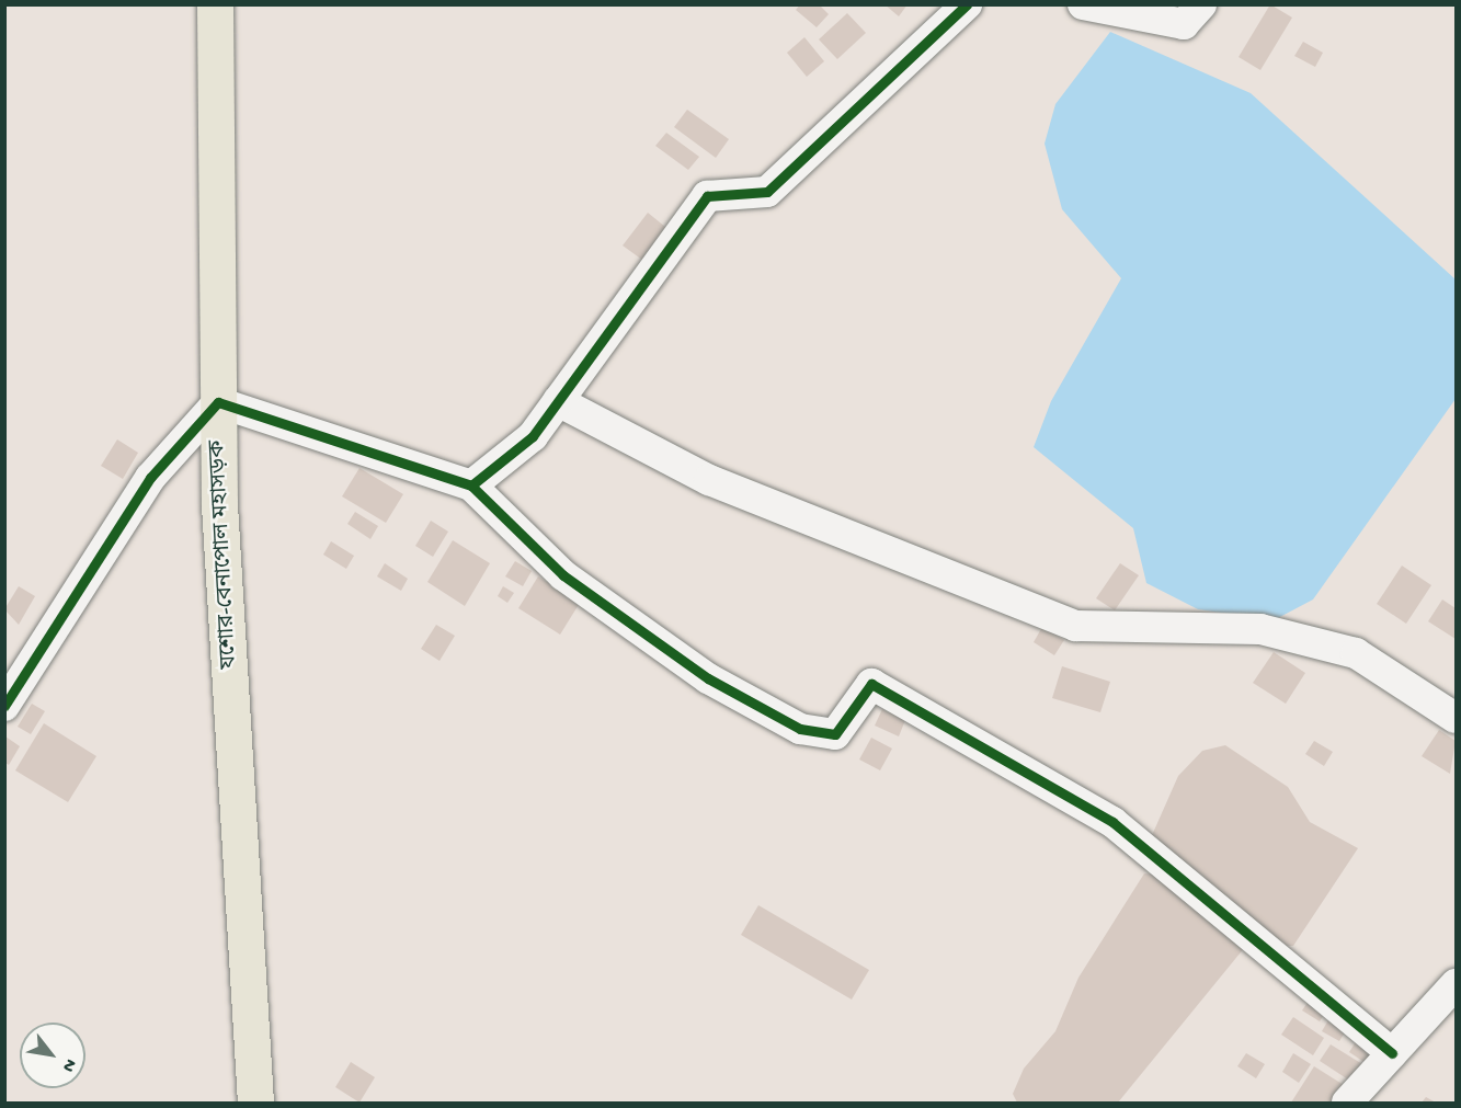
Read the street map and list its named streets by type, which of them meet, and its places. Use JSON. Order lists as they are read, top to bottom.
{
  "streets": {
    "highway": ["যশোর-বেনাপোল মহাসড়ক"]
  },
  "north": "bottom right"
}
